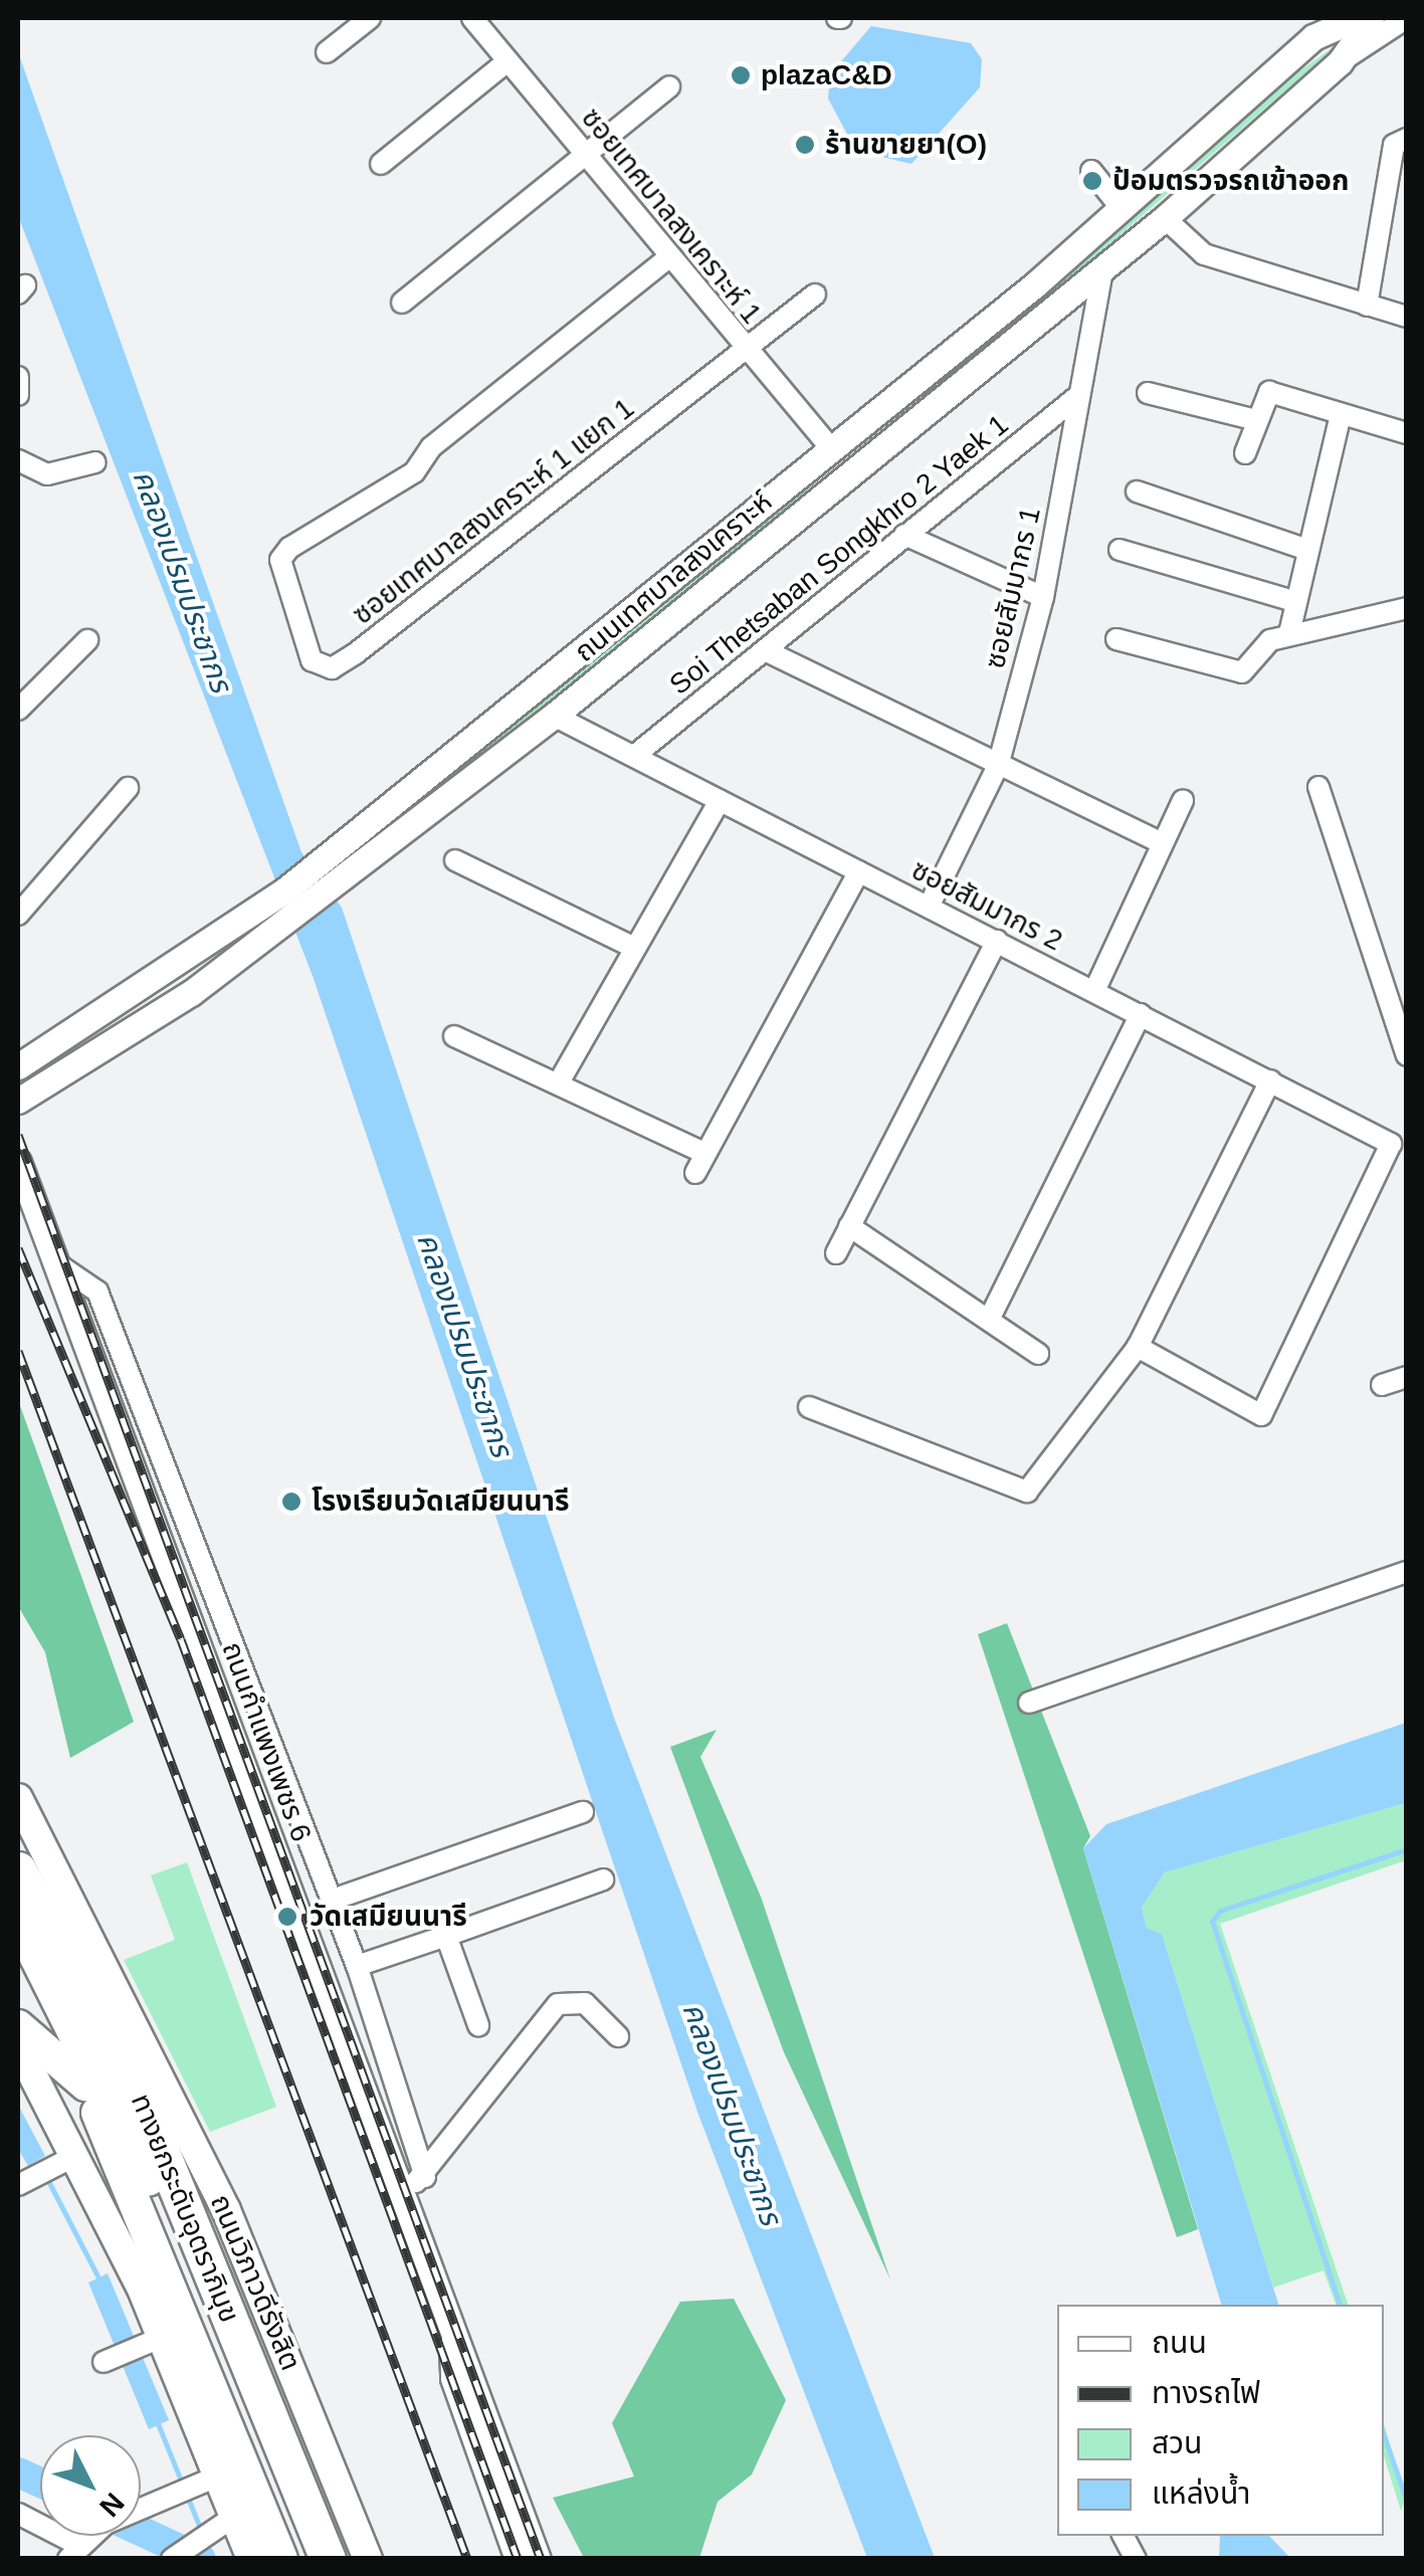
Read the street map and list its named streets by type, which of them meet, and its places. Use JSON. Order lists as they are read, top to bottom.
{
  "streets": {
    "highway": ["ทางยกระดับอุตราภิมุข", "ถนนวิภาวดีรังสิต"],
    "street": [
      "ซอยเทศบาลสงเคราะห์ 1",
      "ซอยเทศบาลสงเคราะห์ 1 แยก 1",
      "Soi Thetsaban Songkhro 2 Yaek 1",
      "ถนนเทศบาลสงเคราะห์",
      "ซอยสัมมากร 1",
      "ซอยสัมมากร 2",
      "ถนนกำแพงเพชร 6"
    ]
  },
  "crossings": [
    ["ซอยเทศบาลสงเคราะห์ 1", "ซอยเทศบาลสงเคราะห์ 1 แยก 1"],
    ["ซอยเทศบาลสงเคราะห์ 1", "ถนนเทศบาลสงเคราะห์"],
    ["Soi Thetsaban Songkhro 2 Yaek 1", "ซอยสัมมากร 1"],
    ["Soi Thetsaban Songkhro 2 Yaek 1", "ซอยสัมมากร 2"],
    ["ถนนเทศบาลสงเคราะห์", "ซอยสัมมากร 1"],
    ["ถนนเทศบาลสงเคราะห์", "ซอยสัมมากร 2"],
    ["ซอยสัมมากร 1", "ซอยสัมมากร 2"]
  ],
  "water": ["คลองเปรมประชากร"],
  "places": [
    "plazaC&D",
    "ร้านขายยา(O)",
    "ป้อมตรวจรถเข้าออก",
    "โรงเรียนวัดเสมียนนารี",
    "วัดเสมียนนารี"
  ],
  "legend": [
    "ถนน",
    "ทางรถไฟ",
    "สวน",
    "แหล่งน้ำ"
  ],
  "north": "bottom right"
}
